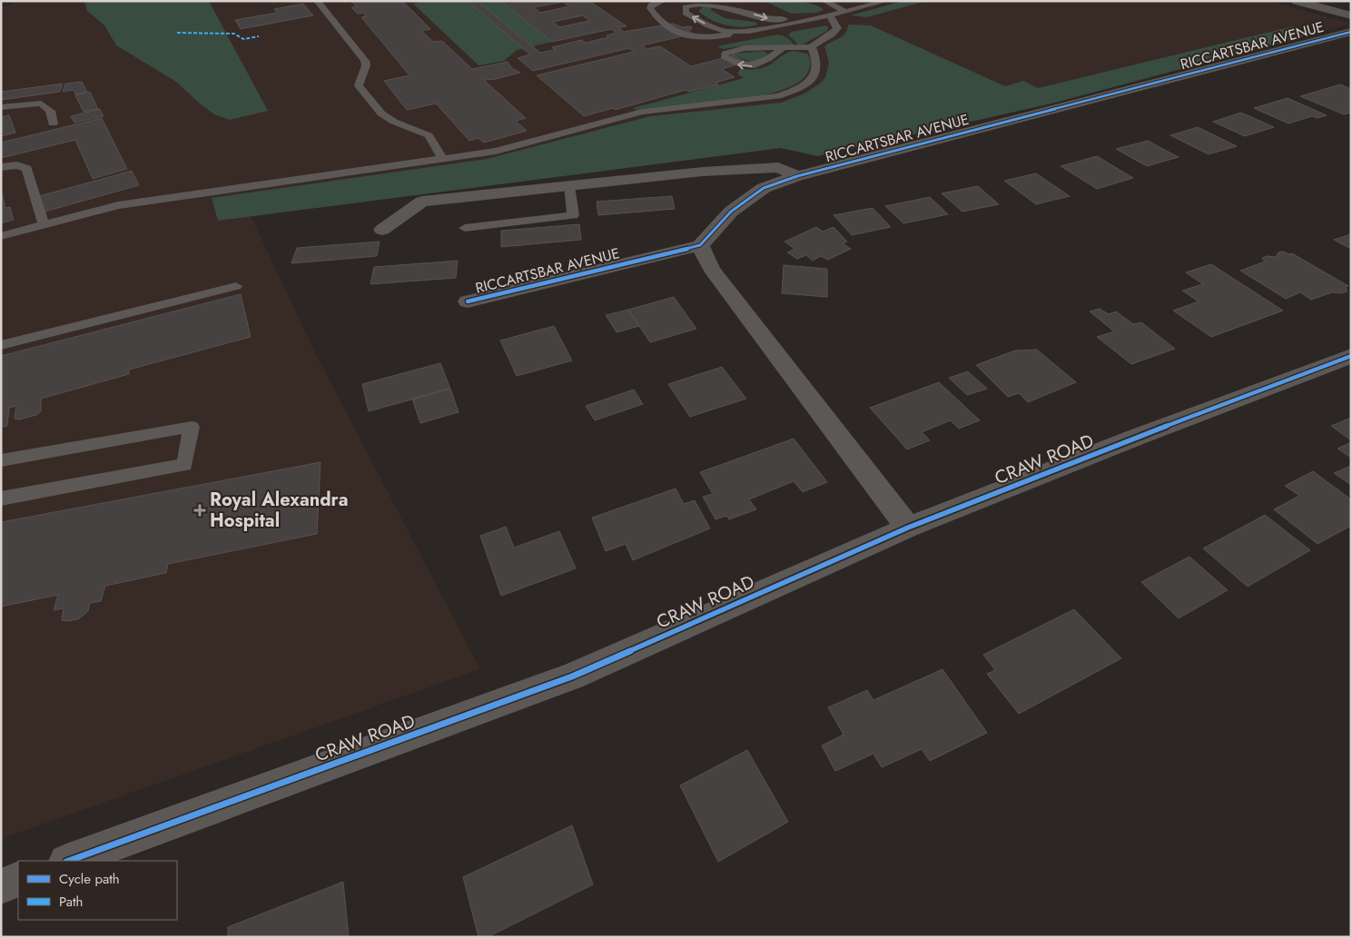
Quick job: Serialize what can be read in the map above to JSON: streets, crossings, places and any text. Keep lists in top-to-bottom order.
{
  "streets": {
    "street": ["RICCARTSBAR AVENUE", "CRAW ROAD"]
  },
  "places": {
    "health": ["Royal Alexandra Hospital"]
  },
  "legend": ["Cycle path", "Path"]
}
